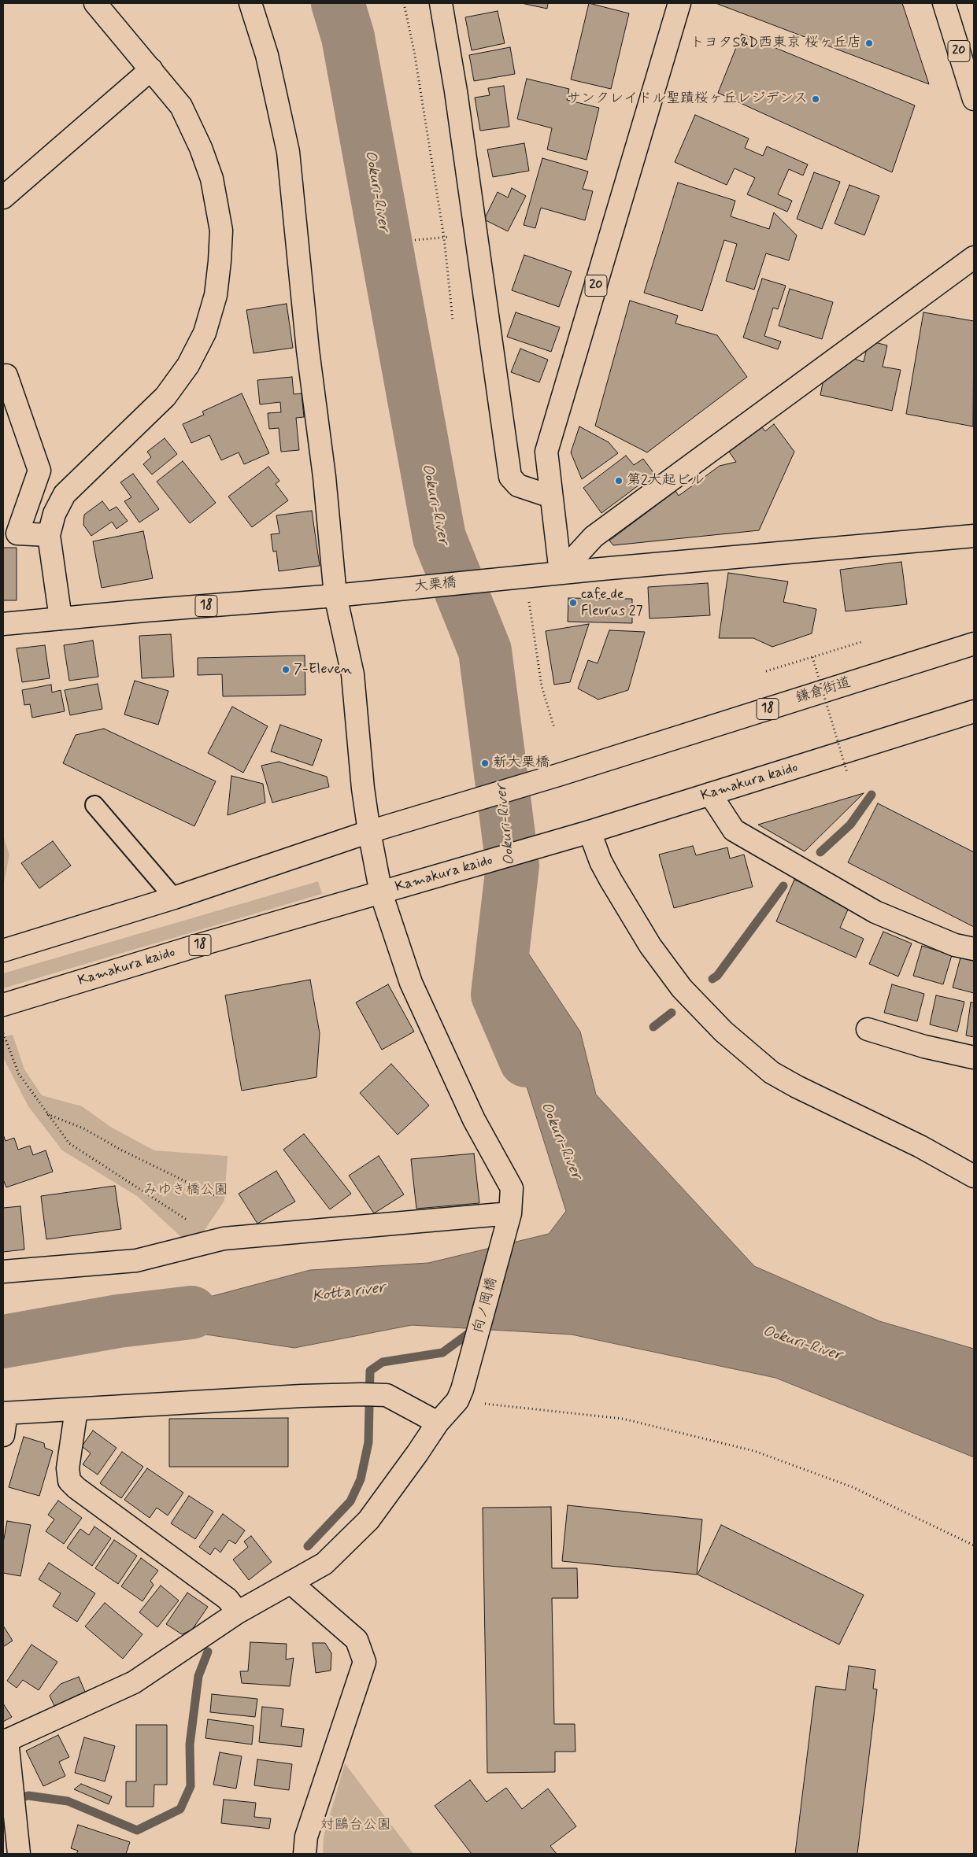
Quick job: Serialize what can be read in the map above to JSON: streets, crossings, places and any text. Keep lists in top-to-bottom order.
{
  "streets": {
    "street": [
      "20",
      "大栗橋",
      "18",
      "鎌倉街道",
      "Kamakura kaido",
      "向ノ岡橋"
    ]
  },
  "crossings": [
    ["20", "大栗橋"],
    ["20", "18"],
    ["大栗橋", "18"],
    ["大栗橋", "向ノ岡橋"],
    ["18", "鎌倉街道"],
    ["18", "向ノ岡橋"],
    ["鎌倉街道", "向ノ岡橋"],
    ["Kamakura kaido", "向ノ岡橋"]
  ],
  "water": ["Ookuri-River", "Kotta river"],
  "parks": ["みゆき橋公園", "対鷗台公園"],
  "places": [
    "トヨタS&D西東京 桜ヶ丘店",
    "サンクレイドル聖蹟桜ヶ丘レジデンス",
    "第2大起ビル",
    "cafe de Fleurus 27",
    "7-Eleven",
    "新大栗橋"
  ]
}
